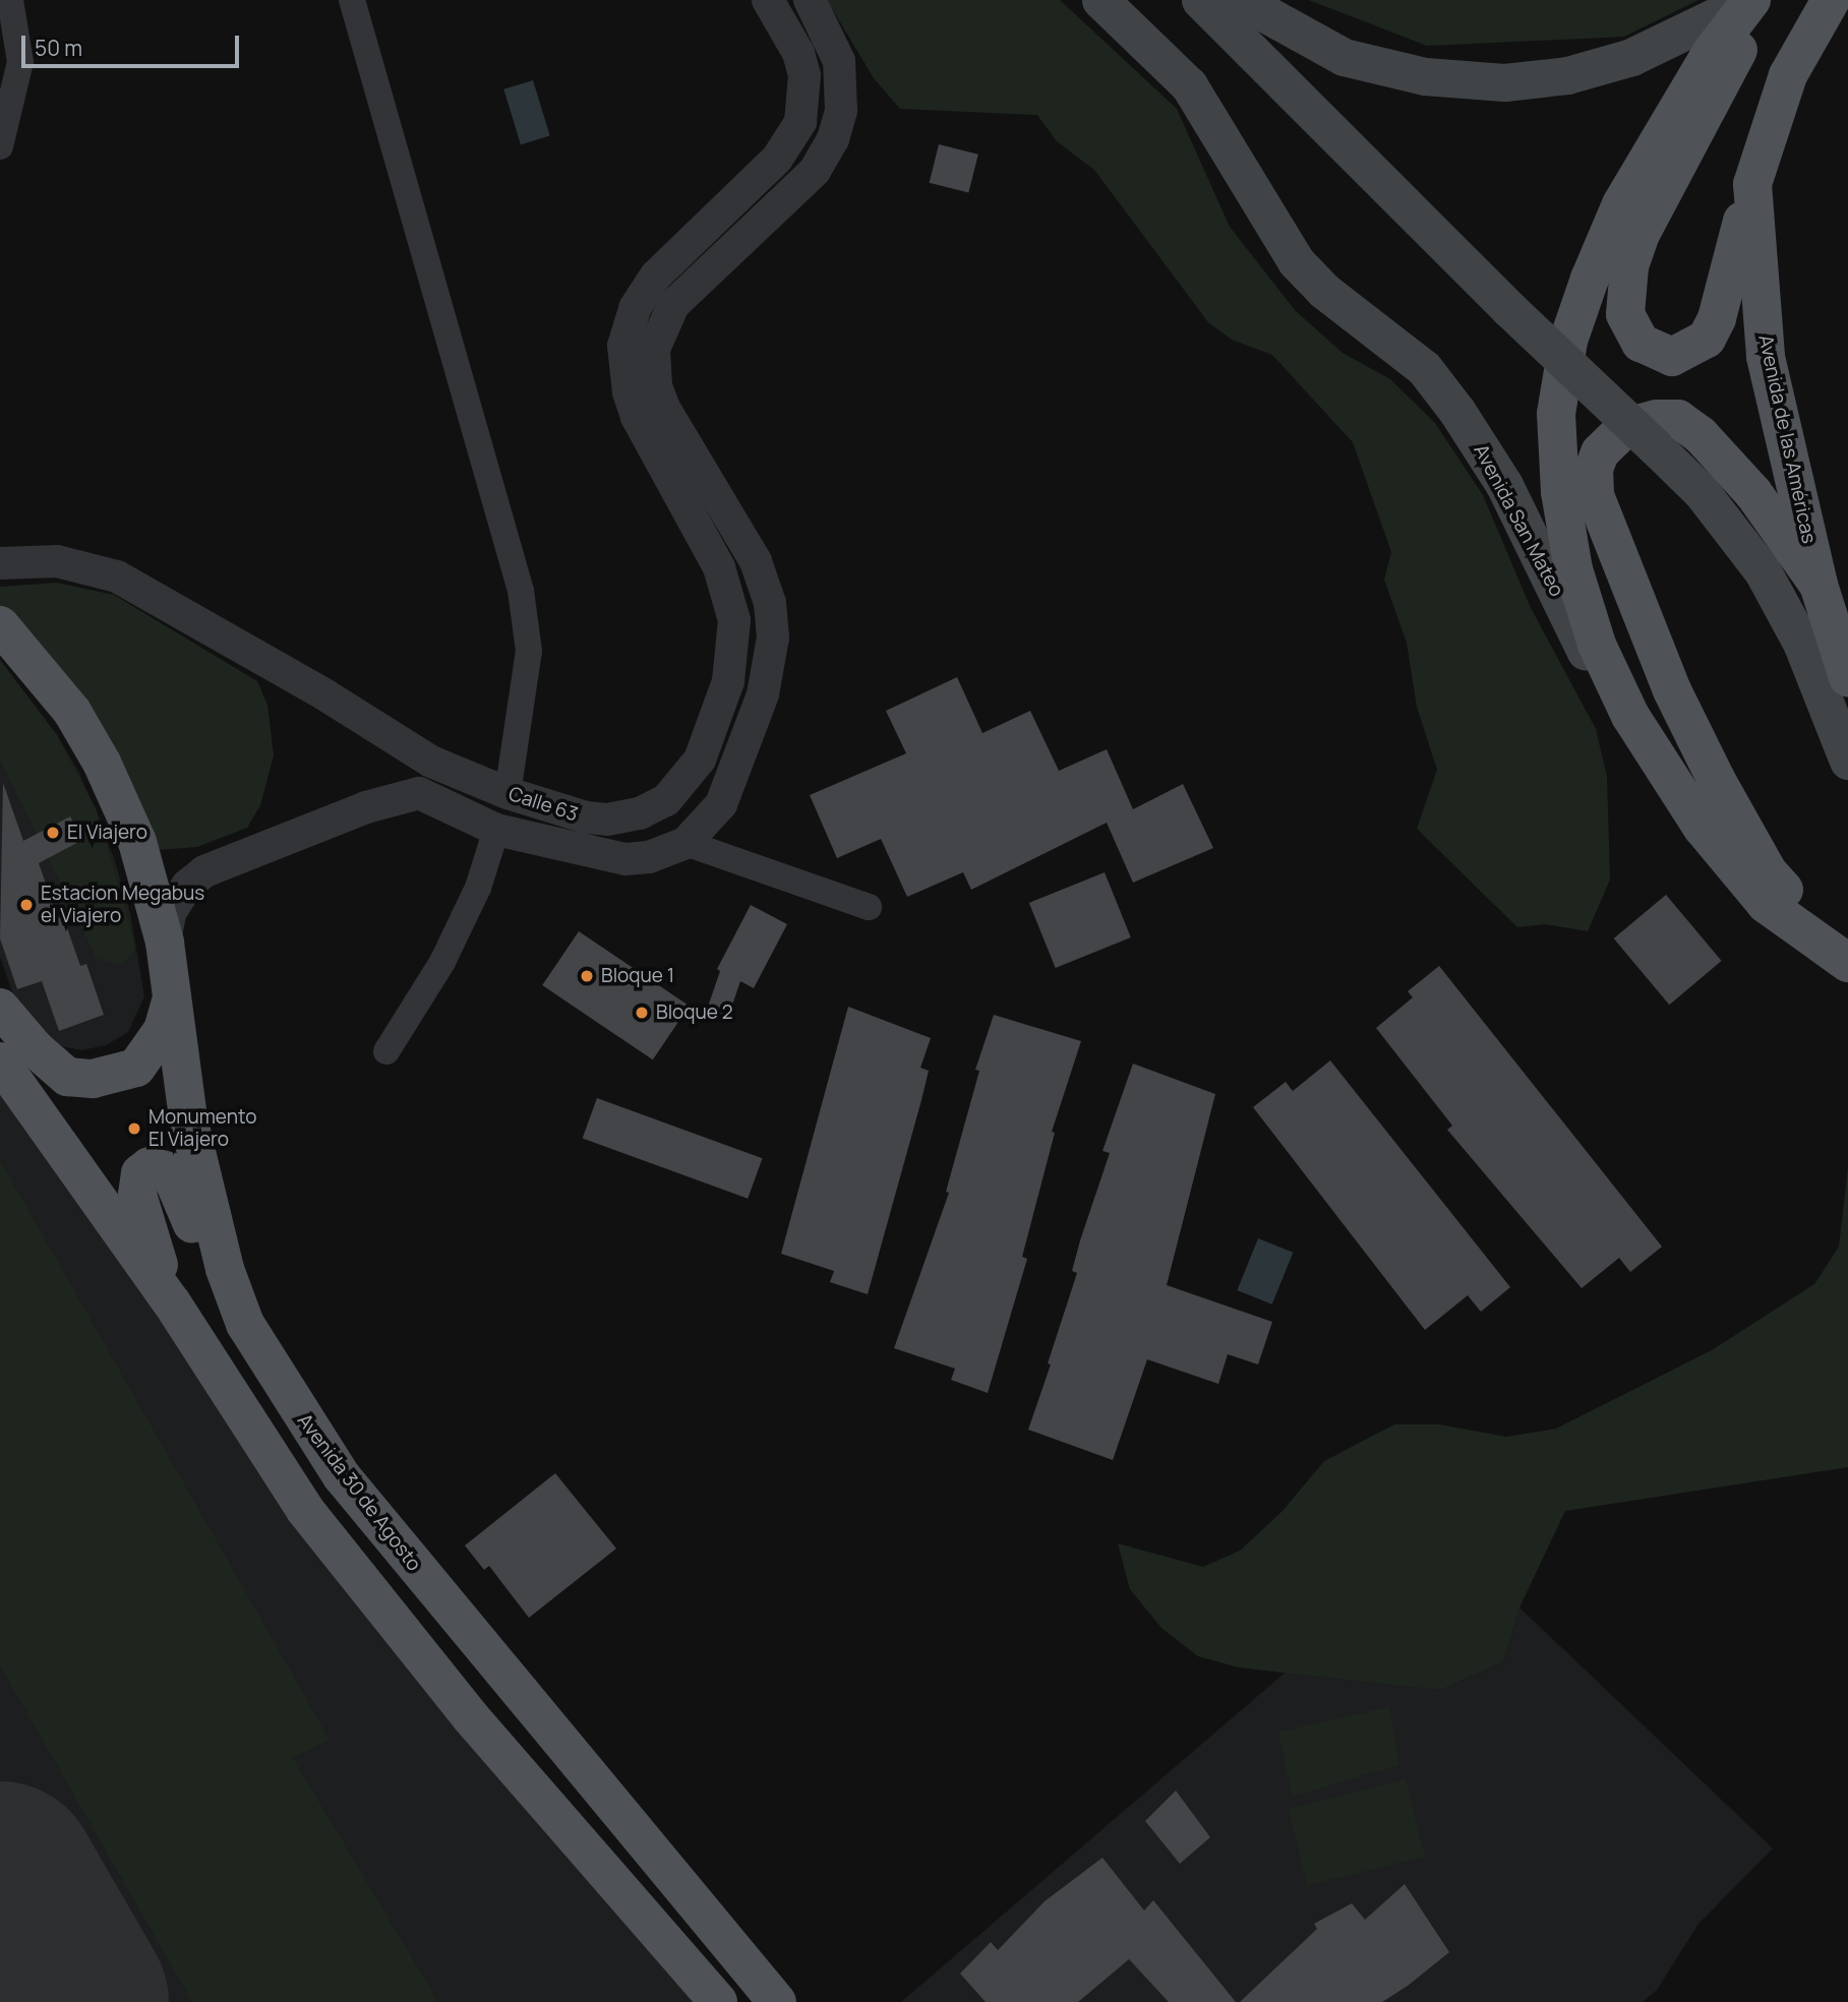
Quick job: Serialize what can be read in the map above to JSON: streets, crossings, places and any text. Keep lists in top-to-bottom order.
{
  "streets": {
    "main road": ["Avenida de las Américas", "Avenida San Mateo", "Avenida 30 de Agosto"],
    "street": ["Calle 63"]
  },
  "crossings": [
    ["Calle 63", "Avenida 30 de Agosto"]
  ],
  "places": [
    "El Viajero",
    "Estacion Megabus el Viajero",
    "Bloque 1",
    "Bloque 2",
    "Monumento El Viajero"
  ],
  "scale_bar": "50 m"
}
